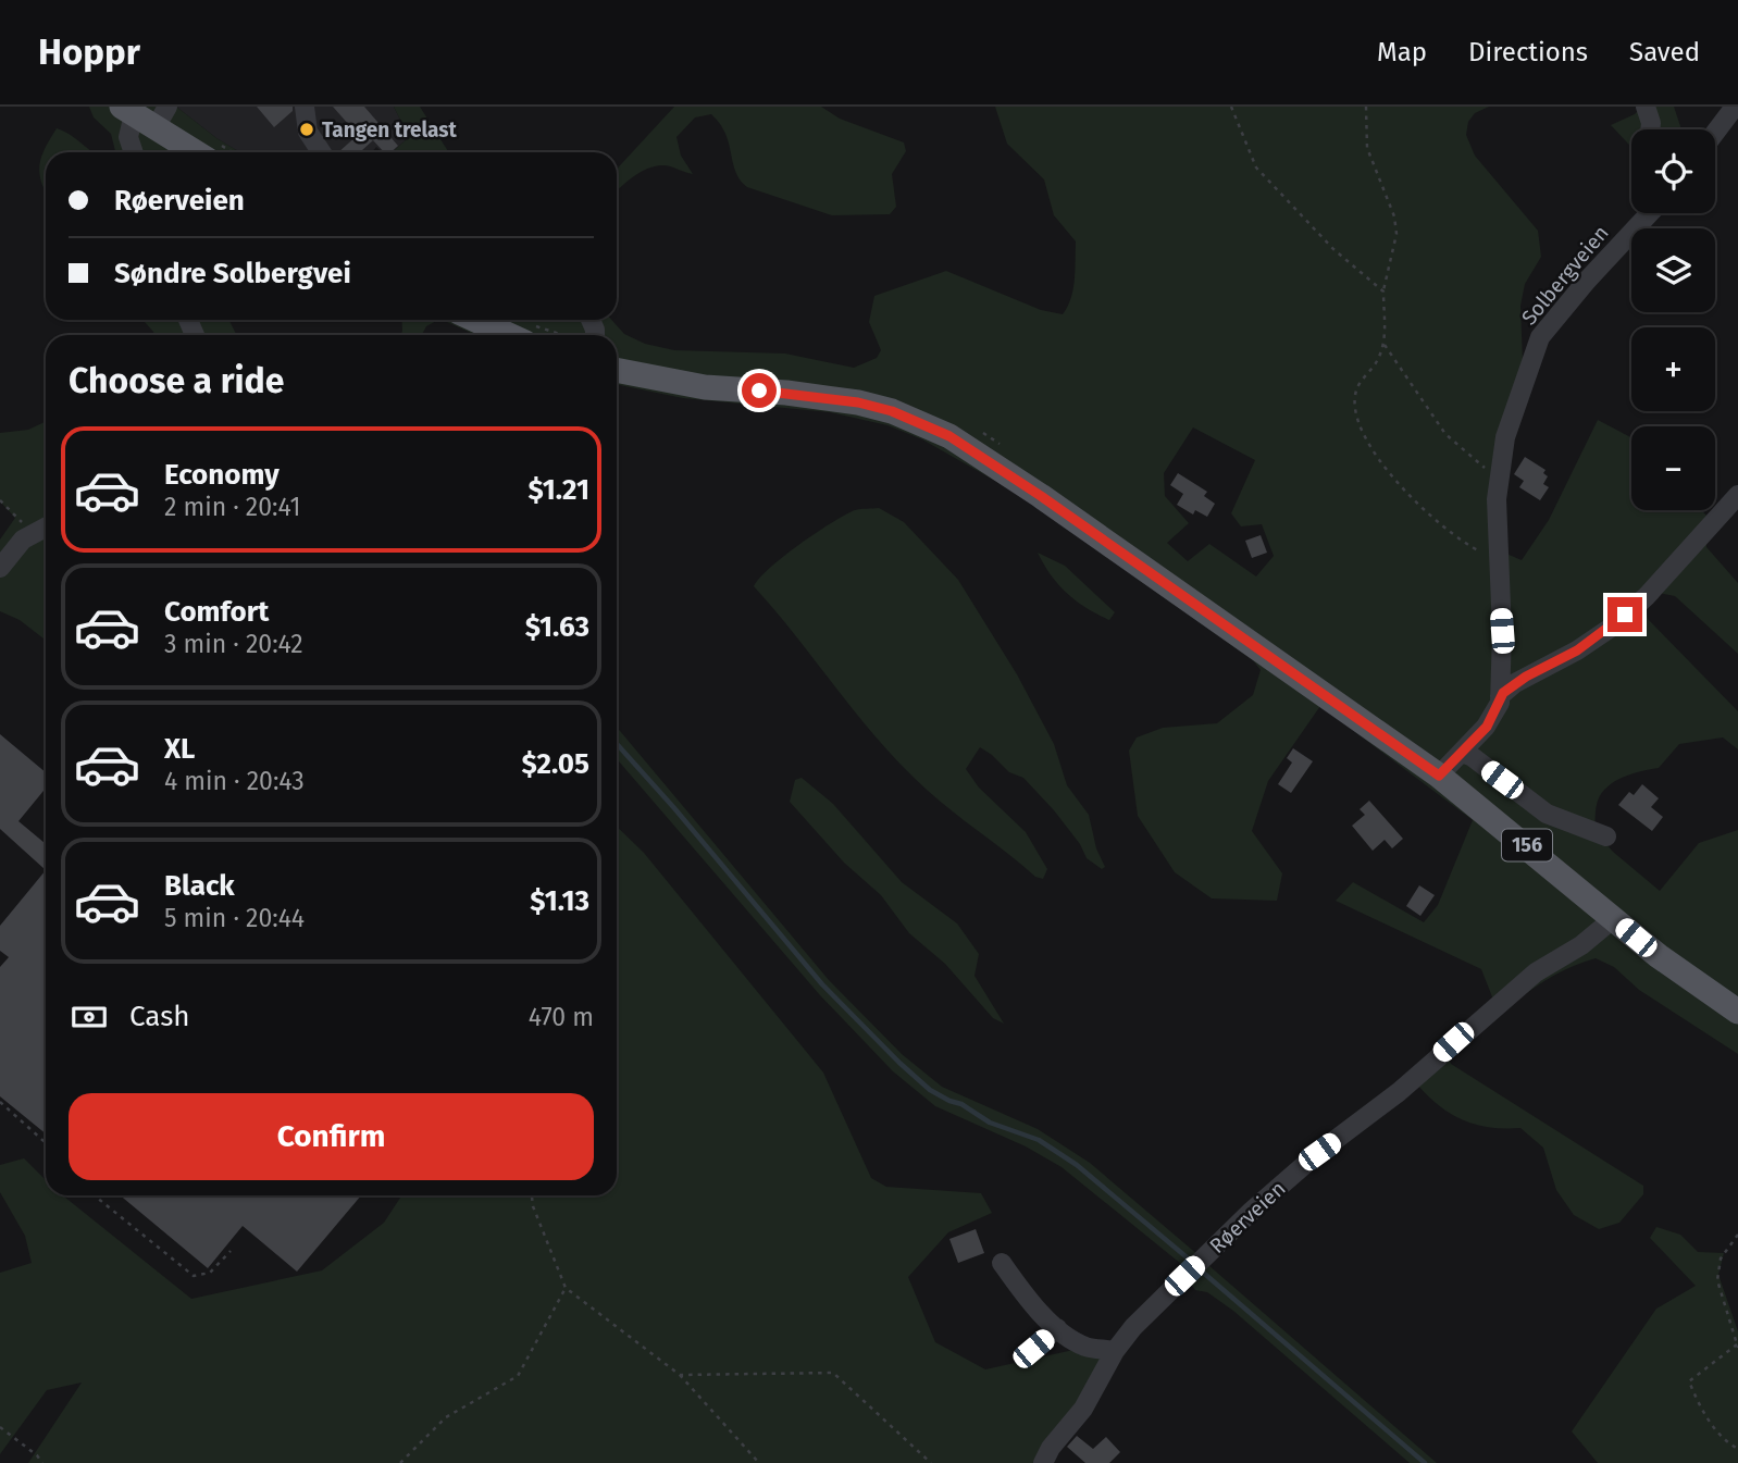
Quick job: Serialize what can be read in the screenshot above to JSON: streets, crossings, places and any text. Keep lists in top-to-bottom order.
{
  "streets": {
    "main road": ["156"],
    "street": ["Solbergveien", "Røerveien"]
  },
  "crossings": [
    ["Solbergveien", "156"],
    ["156", "Røerveien"]
  ],
  "places": ["Tangen trelast"],
  "page": {
    "header": "Hoppr",
    "nav": ["Map", "Directions", "Saved"],
    "map_buttons": ["+", "−"],
    "banner": ["Røerveien", "Søndre Solbergvei"],
    "heading": "Choose a ride",
    "list": [
      {
        "name": "Economy",
        "note": "2 min · 20:41",
        "value": "$1.21"
      },
      {
        "name": "Comfort",
        "note": "3 min · 20:42",
        "value": "$1.63"
      },
      {
        "name": "XL",
        "note": "4 min · 20:43",
        "value": "$2.05"
      },
      {
        "name": "Black",
        "note": "5 min · 20:44",
        "value": "$1.13"
      }
    ],
    "pay": ["Cash", "470 m"],
    "buttons": "Confirm"
  }
}
